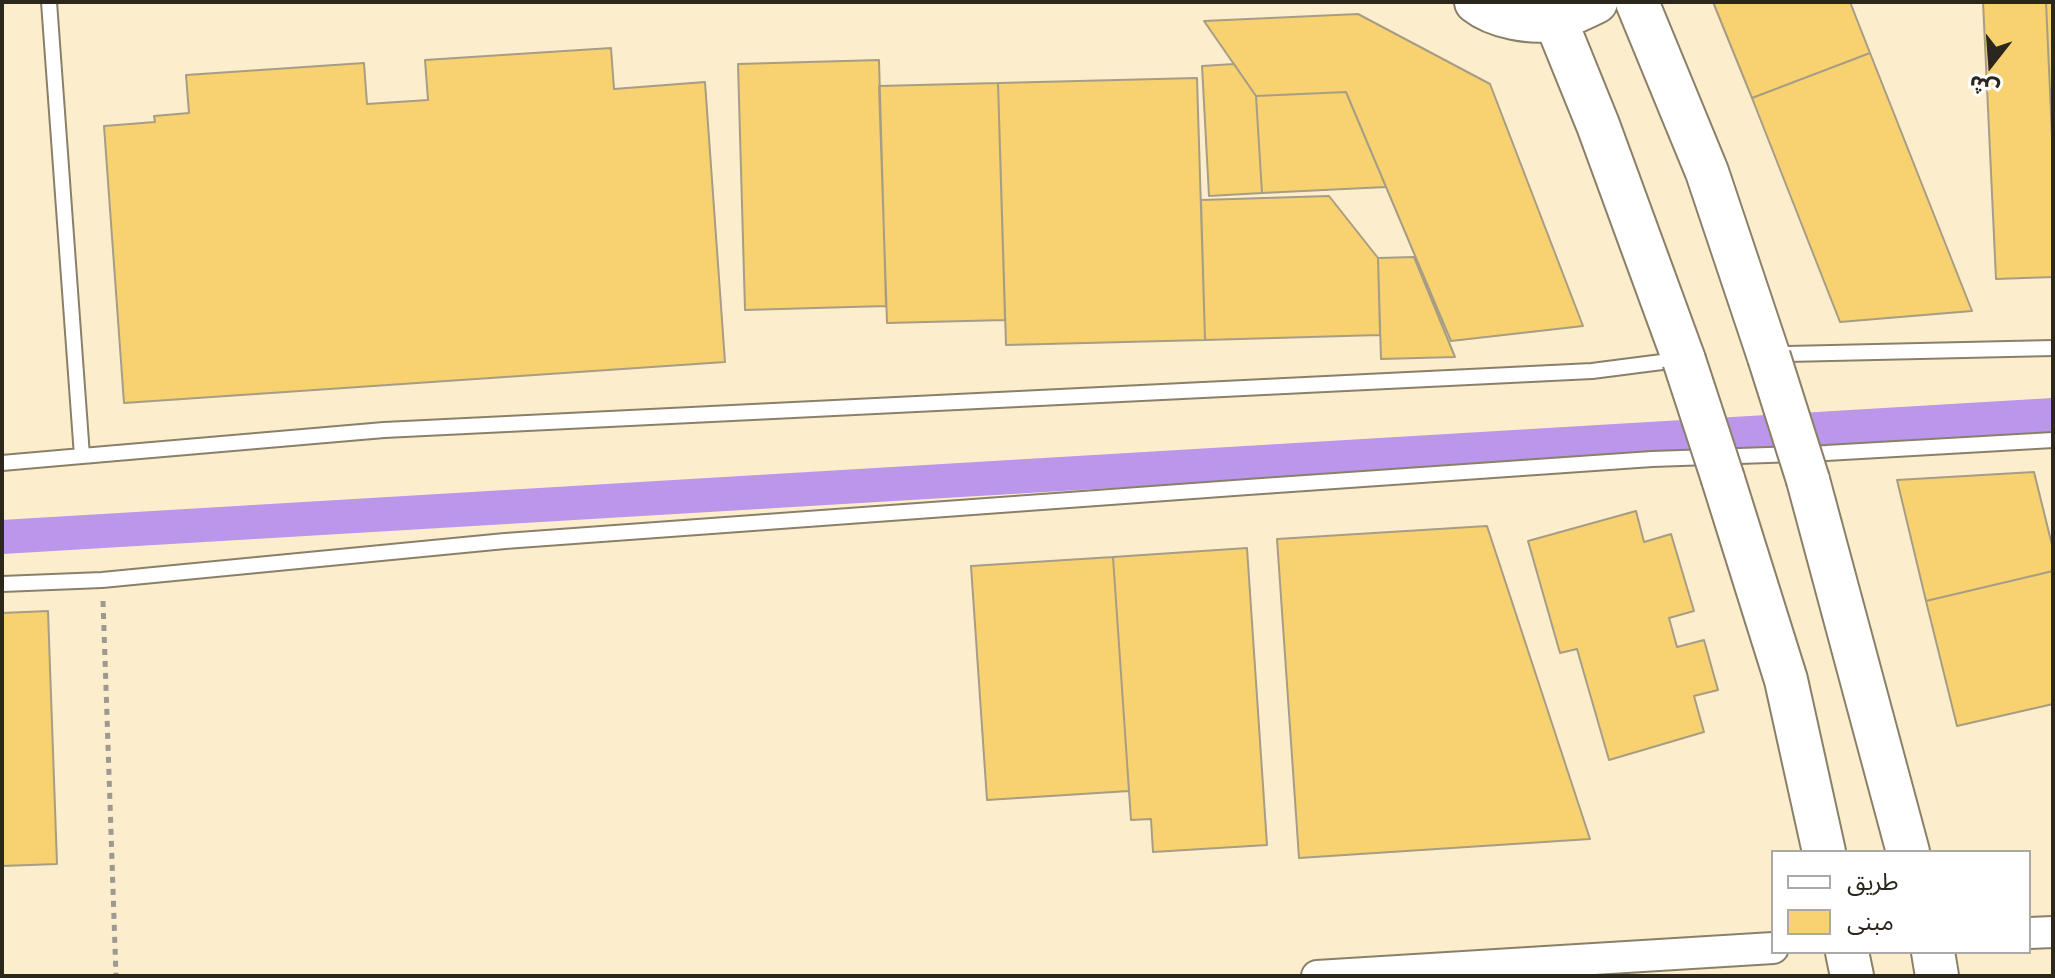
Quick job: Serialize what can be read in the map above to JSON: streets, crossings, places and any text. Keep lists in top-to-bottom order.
{
  "legend": ["طريق", "مبنى"],
  "north": "bottom"
}
